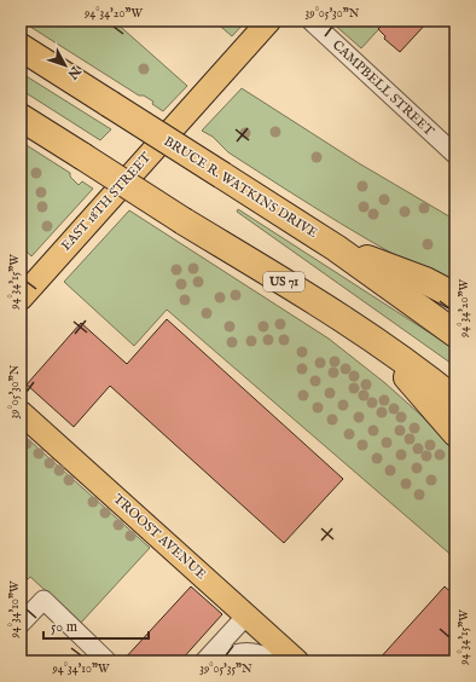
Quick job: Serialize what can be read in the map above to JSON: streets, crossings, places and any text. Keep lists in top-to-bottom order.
{
  "streets": {
    "highway": ["BRUCE R. WATKINS DRIVE", "US 71"],
    "main road": ["EAST 18TH STREET", "TROOST AVENUE"],
    "street": ["CAMPBELL STREET"]
  },
  "scale_bar": "50 m",
  "north": "bottom right",
  "coordinates": [
    "94°34'20\"W",
    "39°05'30\"N",
    "94°34'15\"W",
    "94°34'10\"W",
    "39°05'35\"N"
  ]
}
